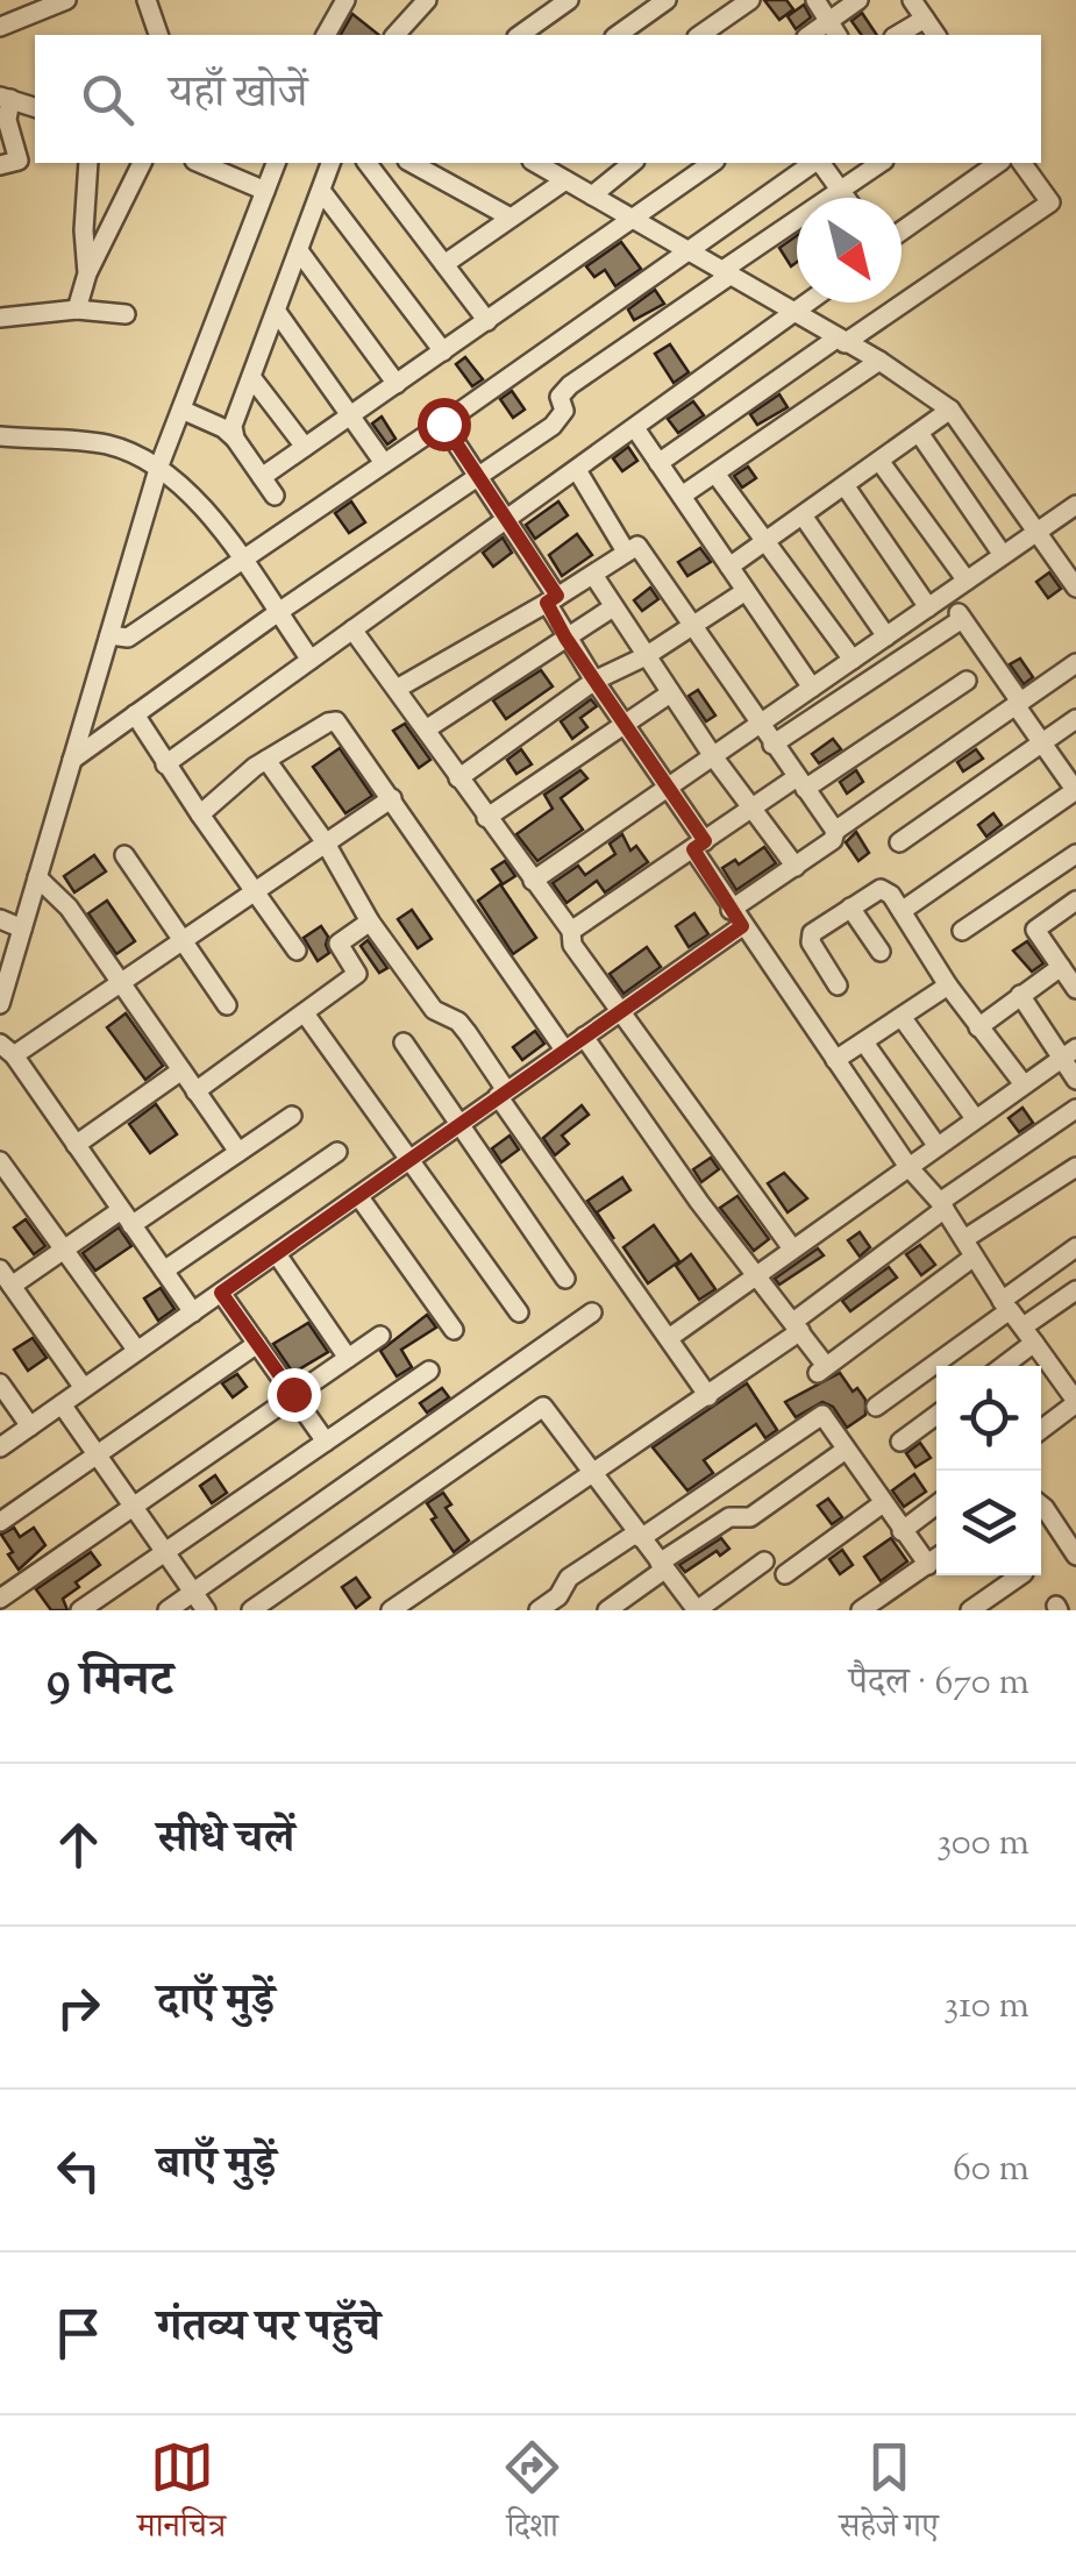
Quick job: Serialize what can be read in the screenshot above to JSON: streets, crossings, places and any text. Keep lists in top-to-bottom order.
{
  "north": "bottom right",
  "page": {
    "search": "यहाँ खोजें",
    "heading": ["9 मिनट", "पैदल · 670 m"],
    "list": [
      ["सीधे चलें", "300 m"],
      ["दाएँ मुड़ें", "310 m"],
      ["बाएँ मुड़ें", "60 m"],
      "गंतव्य पर पहुँचे"
    ],
    "nav": ["मानचित्र", "दिशा", "सहेजे गए"]
  }
}
